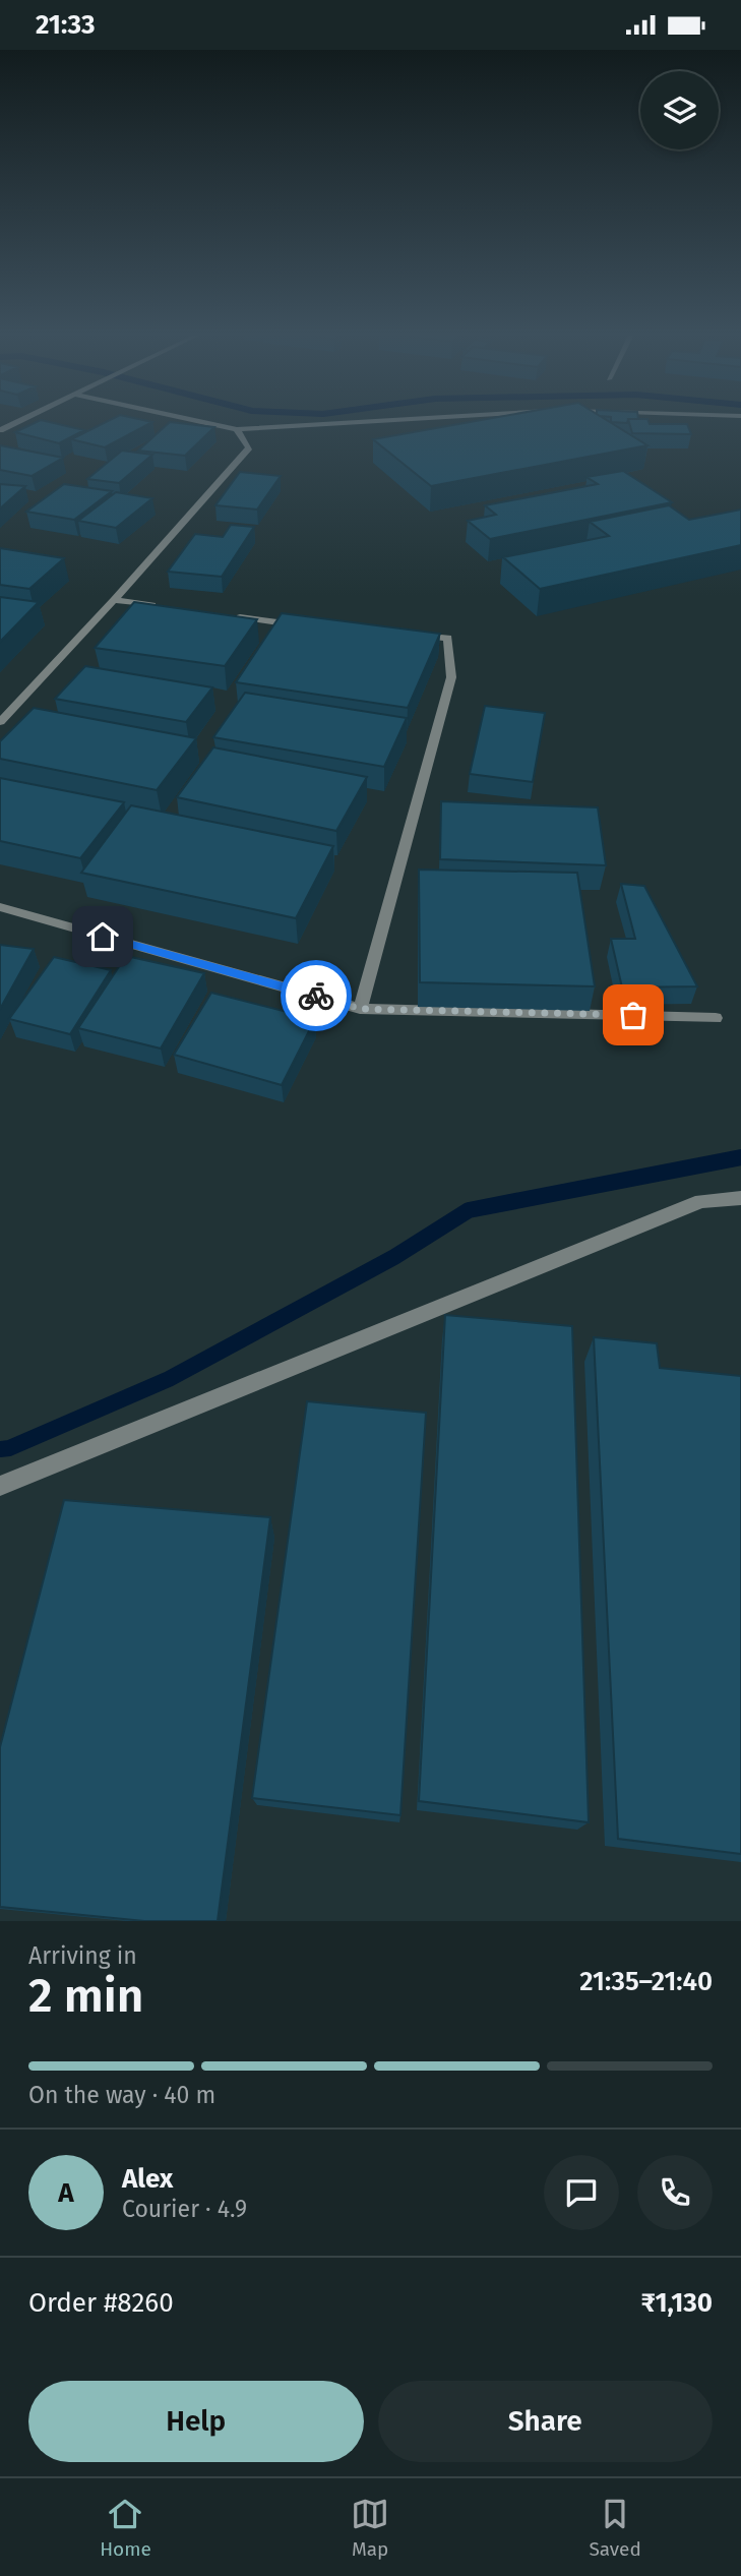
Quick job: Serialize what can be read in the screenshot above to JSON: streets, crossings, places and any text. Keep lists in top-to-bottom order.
{
  "page": {
    "status": "21:33",
    "heading": ["2 min", "Arriving in", "21:35–21:40"],
    "panel": [
      "Alex",
      "Courier · 4.9",
      "Order #8260",
      "₹1,130"
    ],
    "bar": "On the way · 40 m",
    "round": "A",
    "buttons": ["Help", "Share"],
    "tabs": ["Home", "Map", "Saved"]
  }
}
